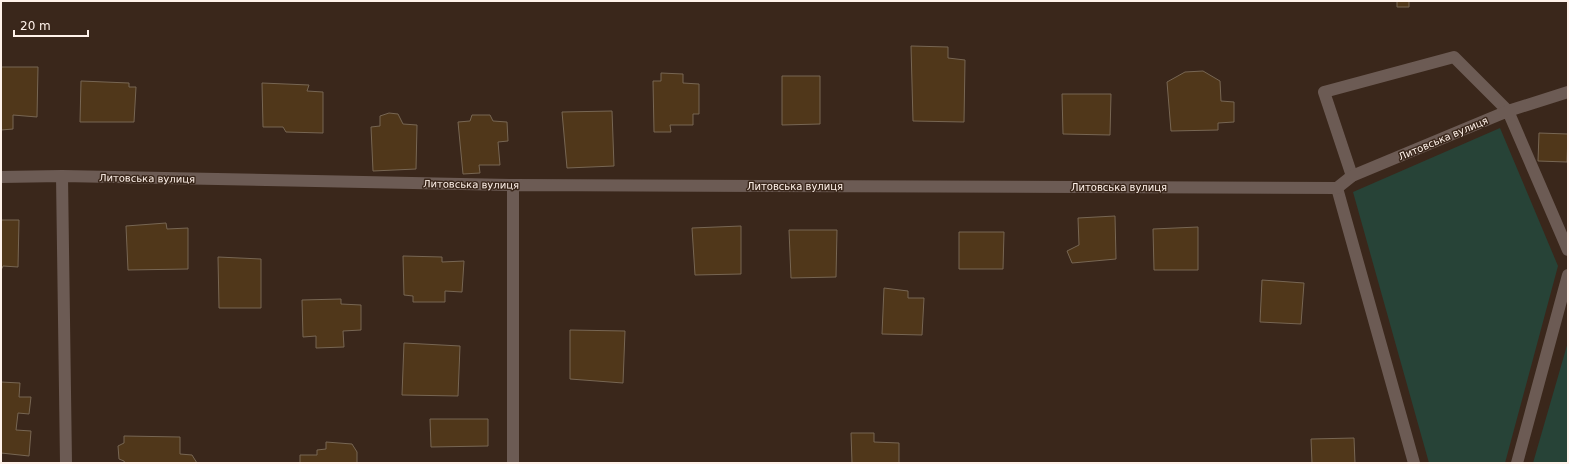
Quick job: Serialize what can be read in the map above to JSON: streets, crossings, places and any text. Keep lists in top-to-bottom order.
{
  "streets": {
    "street": ["Литовська вулиця"]
  },
  "scale_bar": "20 m"
}
